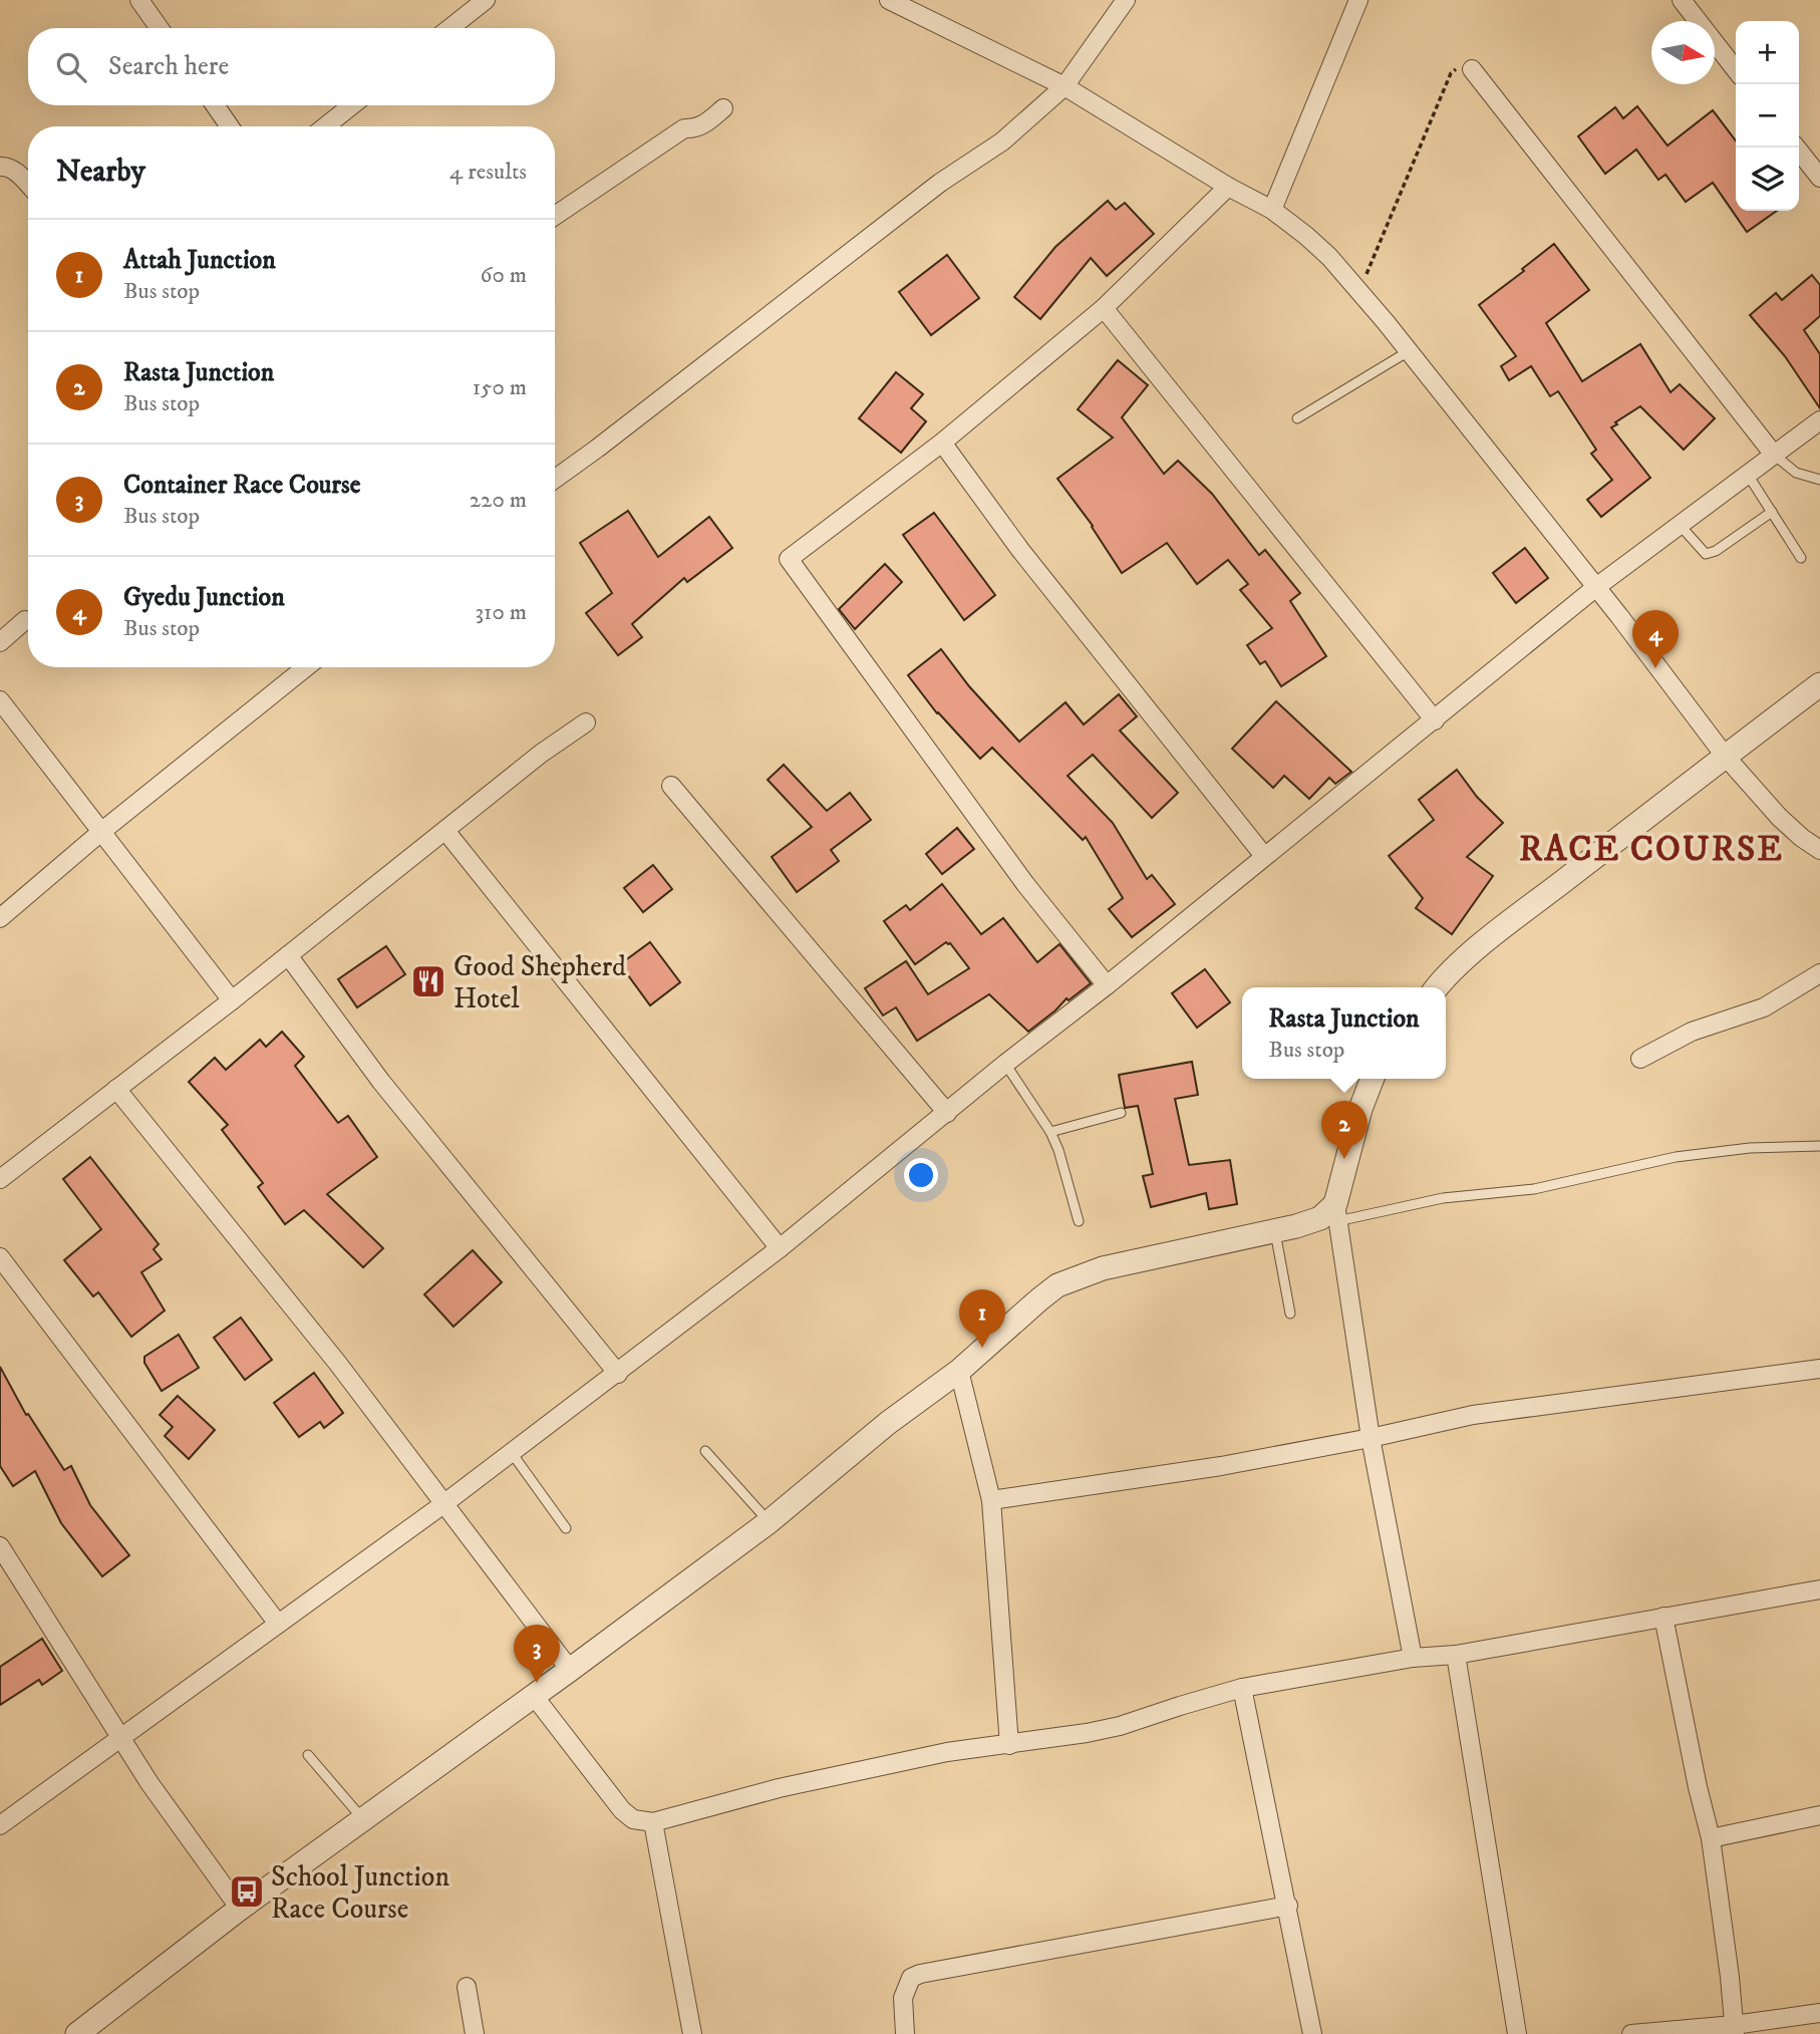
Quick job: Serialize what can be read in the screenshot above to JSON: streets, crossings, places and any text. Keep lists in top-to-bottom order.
{
  "districts": ["RACE COURSE"],
  "places": {
    "restaurant": ["Good Shepherd Hotel"],
    "bus stop": ["School Junction Race Course"]
  },
  "north": "right",
  "page": {
    "map_buttons": ["+", "−"],
    "search": "Search here",
    "heading": ["Nearby", "4 results"],
    "list": [
      {
        "mark": "1",
        "name": "Attah Junction",
        "note": "Bus stop",
        "value": "60 m"
      },
      {
        "mark": "2",
        "name": "Rasta Junction",
        "note": "Bus stop",
        "value": "150 m"
      },
      {
        "mark": "3",
        "name": "Container Race Course",
        "note": "Bus stop",
        "value": "220 m"
      },
      {
        "mark": "4",
        "name": "Gyedu Junction",
        "note": "Bus stop",
        "value": "310 m"
      }
    ],
    "pins": [
      "4",
      "2",
      "1",
      "3"
    ],
    "popup": ["Rasta Junction", "Bus stop"]
  }
}
